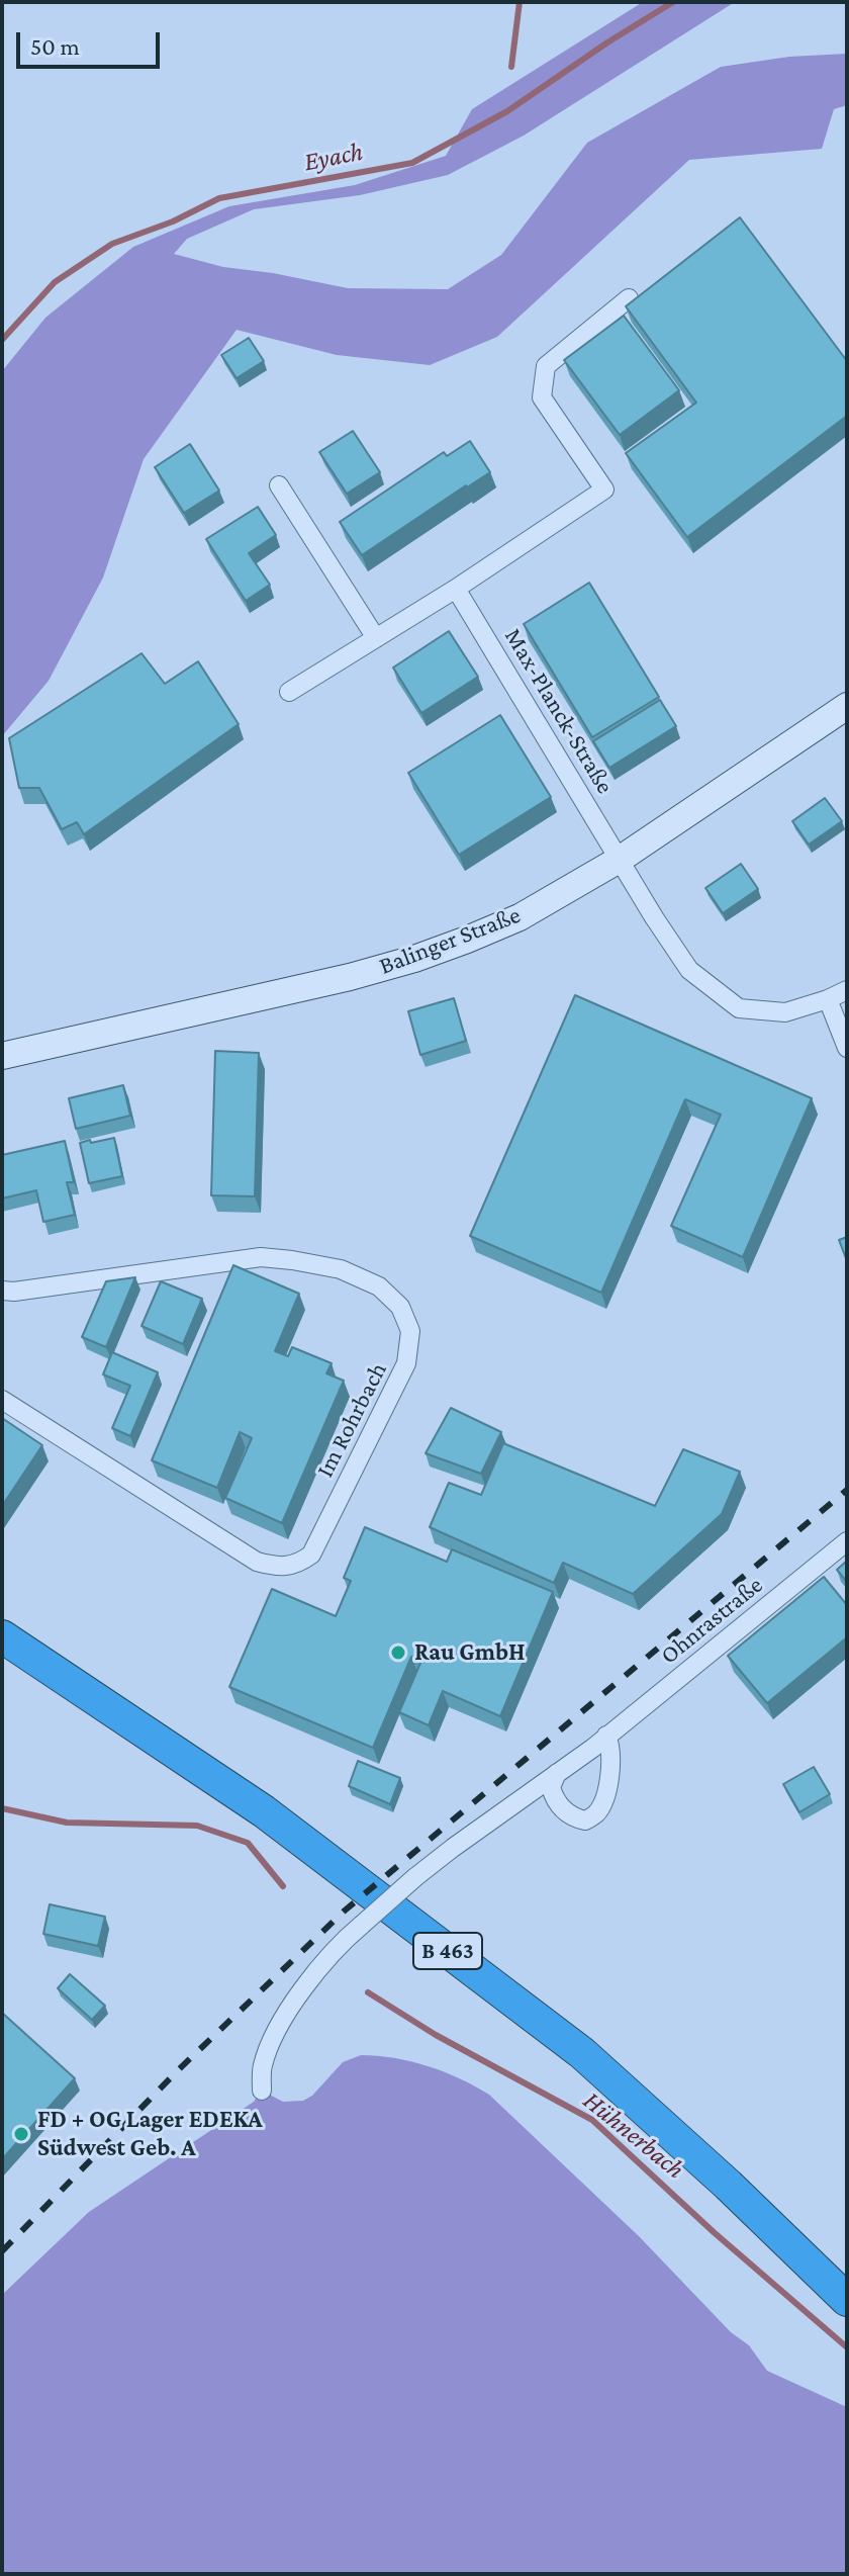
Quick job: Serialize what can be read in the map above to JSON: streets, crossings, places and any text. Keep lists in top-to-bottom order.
{
  "streets": {
    "highway": ["B 463"],
    "main road": ["Balinger Straße"],
    "street": ["Max-Planck-Straße", "Im Rohrbach", "Ohnrastraße"]
  },
  "crossings": [
    ["Max-Planck-Straße", "Balinger Straße"]
  ],
  "water": ["Eyach", "Hühnerbach"],
  "places": ["Rau GmbH", "FD + OG Lager EDEKA Südwest Geb. A"],
  "scale_bar": "50 m"
}
